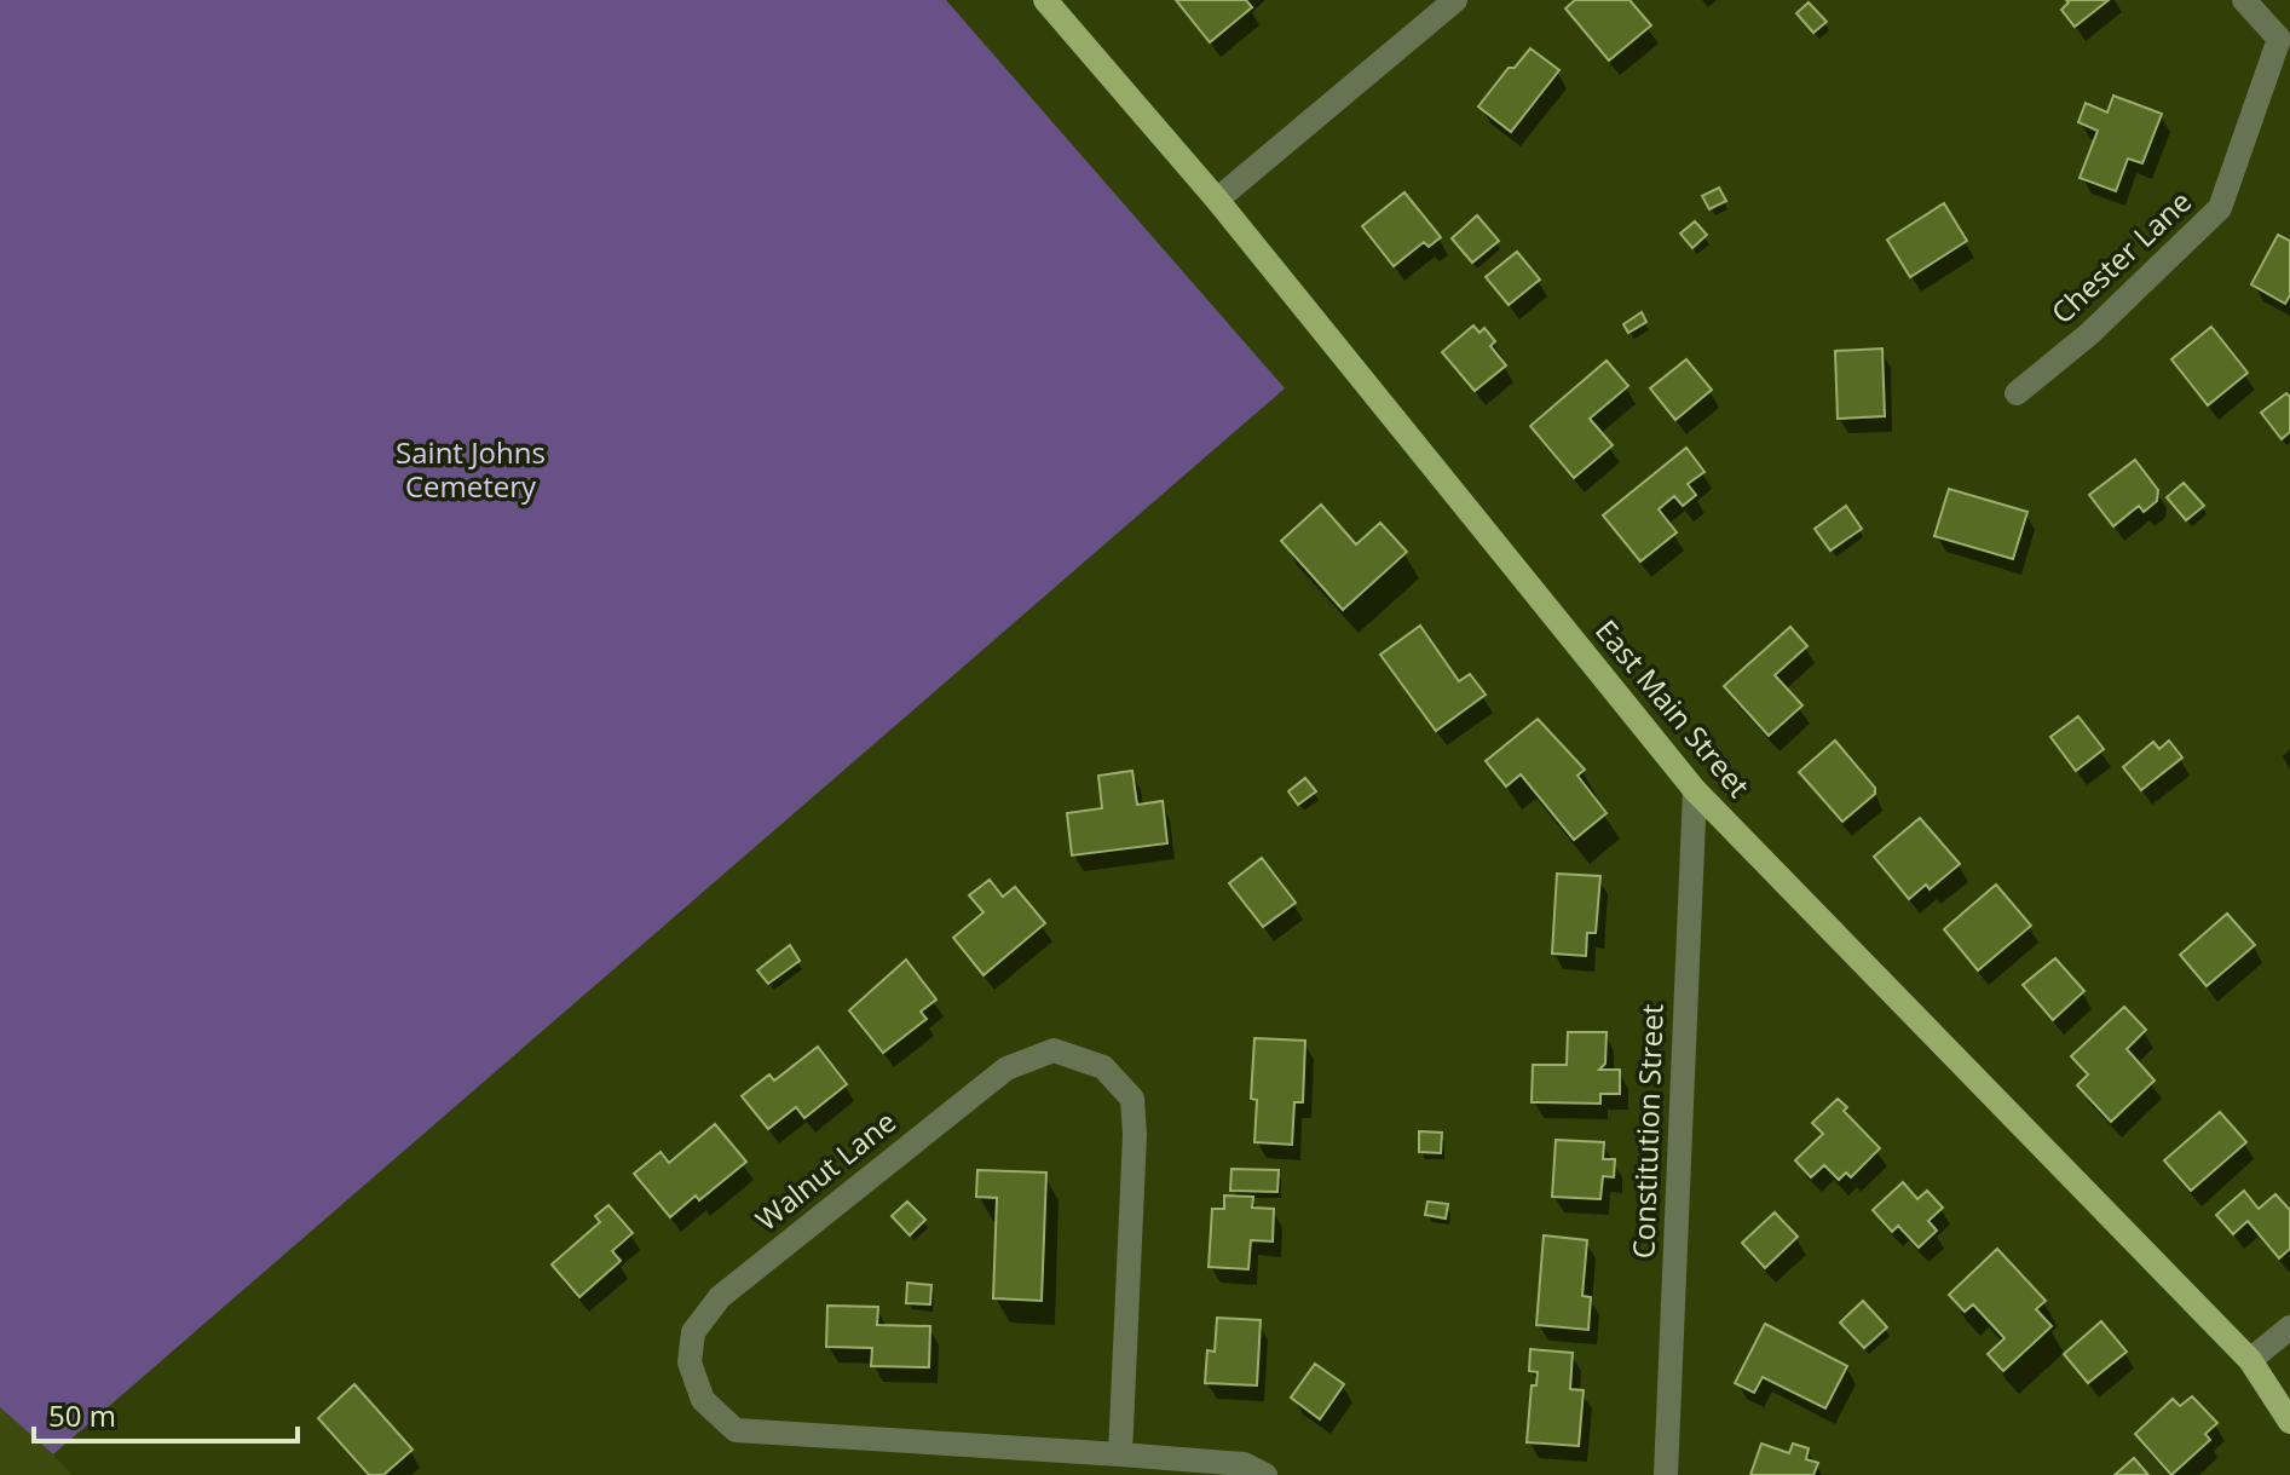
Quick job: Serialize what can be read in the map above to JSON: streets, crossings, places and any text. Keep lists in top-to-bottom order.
{
  "streets": {
    "main road": ["East Main Street"],
    "street": ["Chester Lane", "Constitution Street", "Walnut Lane"]
  },
  "crossings": [
    ["East Main Street", "Constitution Street"]
  ],
  "parks": ["Saint Johns Cemetery"],
  "scale_bar": "50 m"
}
